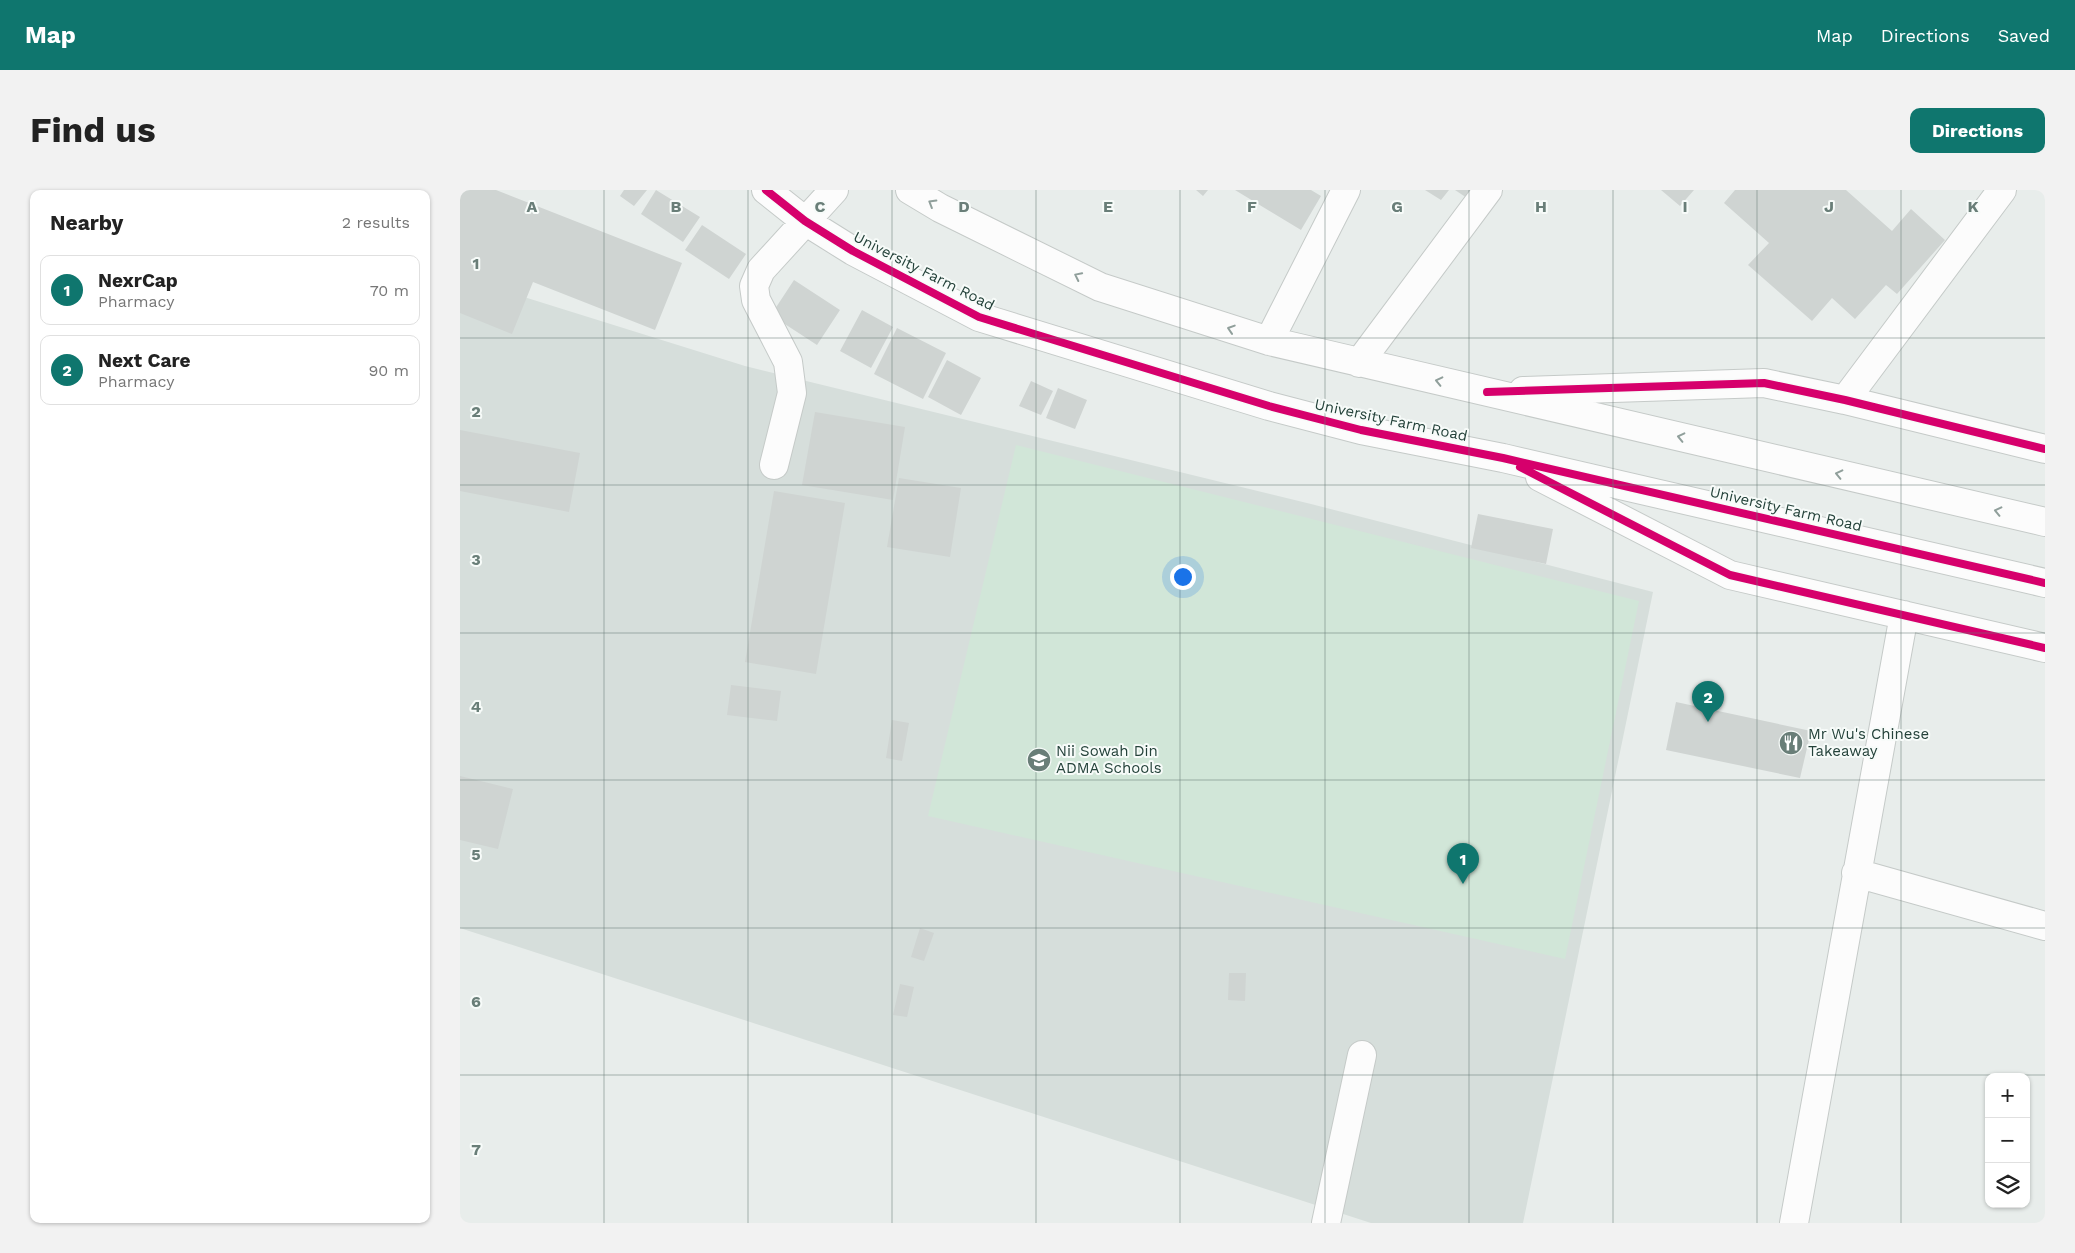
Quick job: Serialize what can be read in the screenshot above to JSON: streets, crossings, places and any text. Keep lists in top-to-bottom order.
{
  "streets": {
    "street": ["University Farm Road"]
  },
  "places": {
    "restaurant": ["Mr Wu's Chinese Takeaway"],
    "school or university": ["Nii Sowah Din ADMA Schools"]
  },
  "page": {
    "header": "Map",
    "nav": ["Map", "Directions", "Saved"],
    "buttons": "Directions",
    "title": "Find us",
    "heading": ["Nearby", "2 results"],
    "list": [
      {
        "mark": "1",
        "name": "NexrCap",
        "note": "Pharmacy",
        "value": "70 m"
      },
      {
        "mark": "2",
        "name": "Next Care",
        "note": "Pharmacy",
        "value": "90 m"
      }
    ],
    "pins": ["2", "1"],
    "map_buttons": ["+", "−"]
  },
  "grid": {
    "columns": [
      "A",
      "B",
      "C",
      "D",
      "E",
      "F",
      "G",
      "H",
      "I",
      "J",
      "K"
    ],
    "rows": [
      "1",
      "2",
      "3",
      "4",
      "5",
      "6",
      "7"
    ]
  }
}
